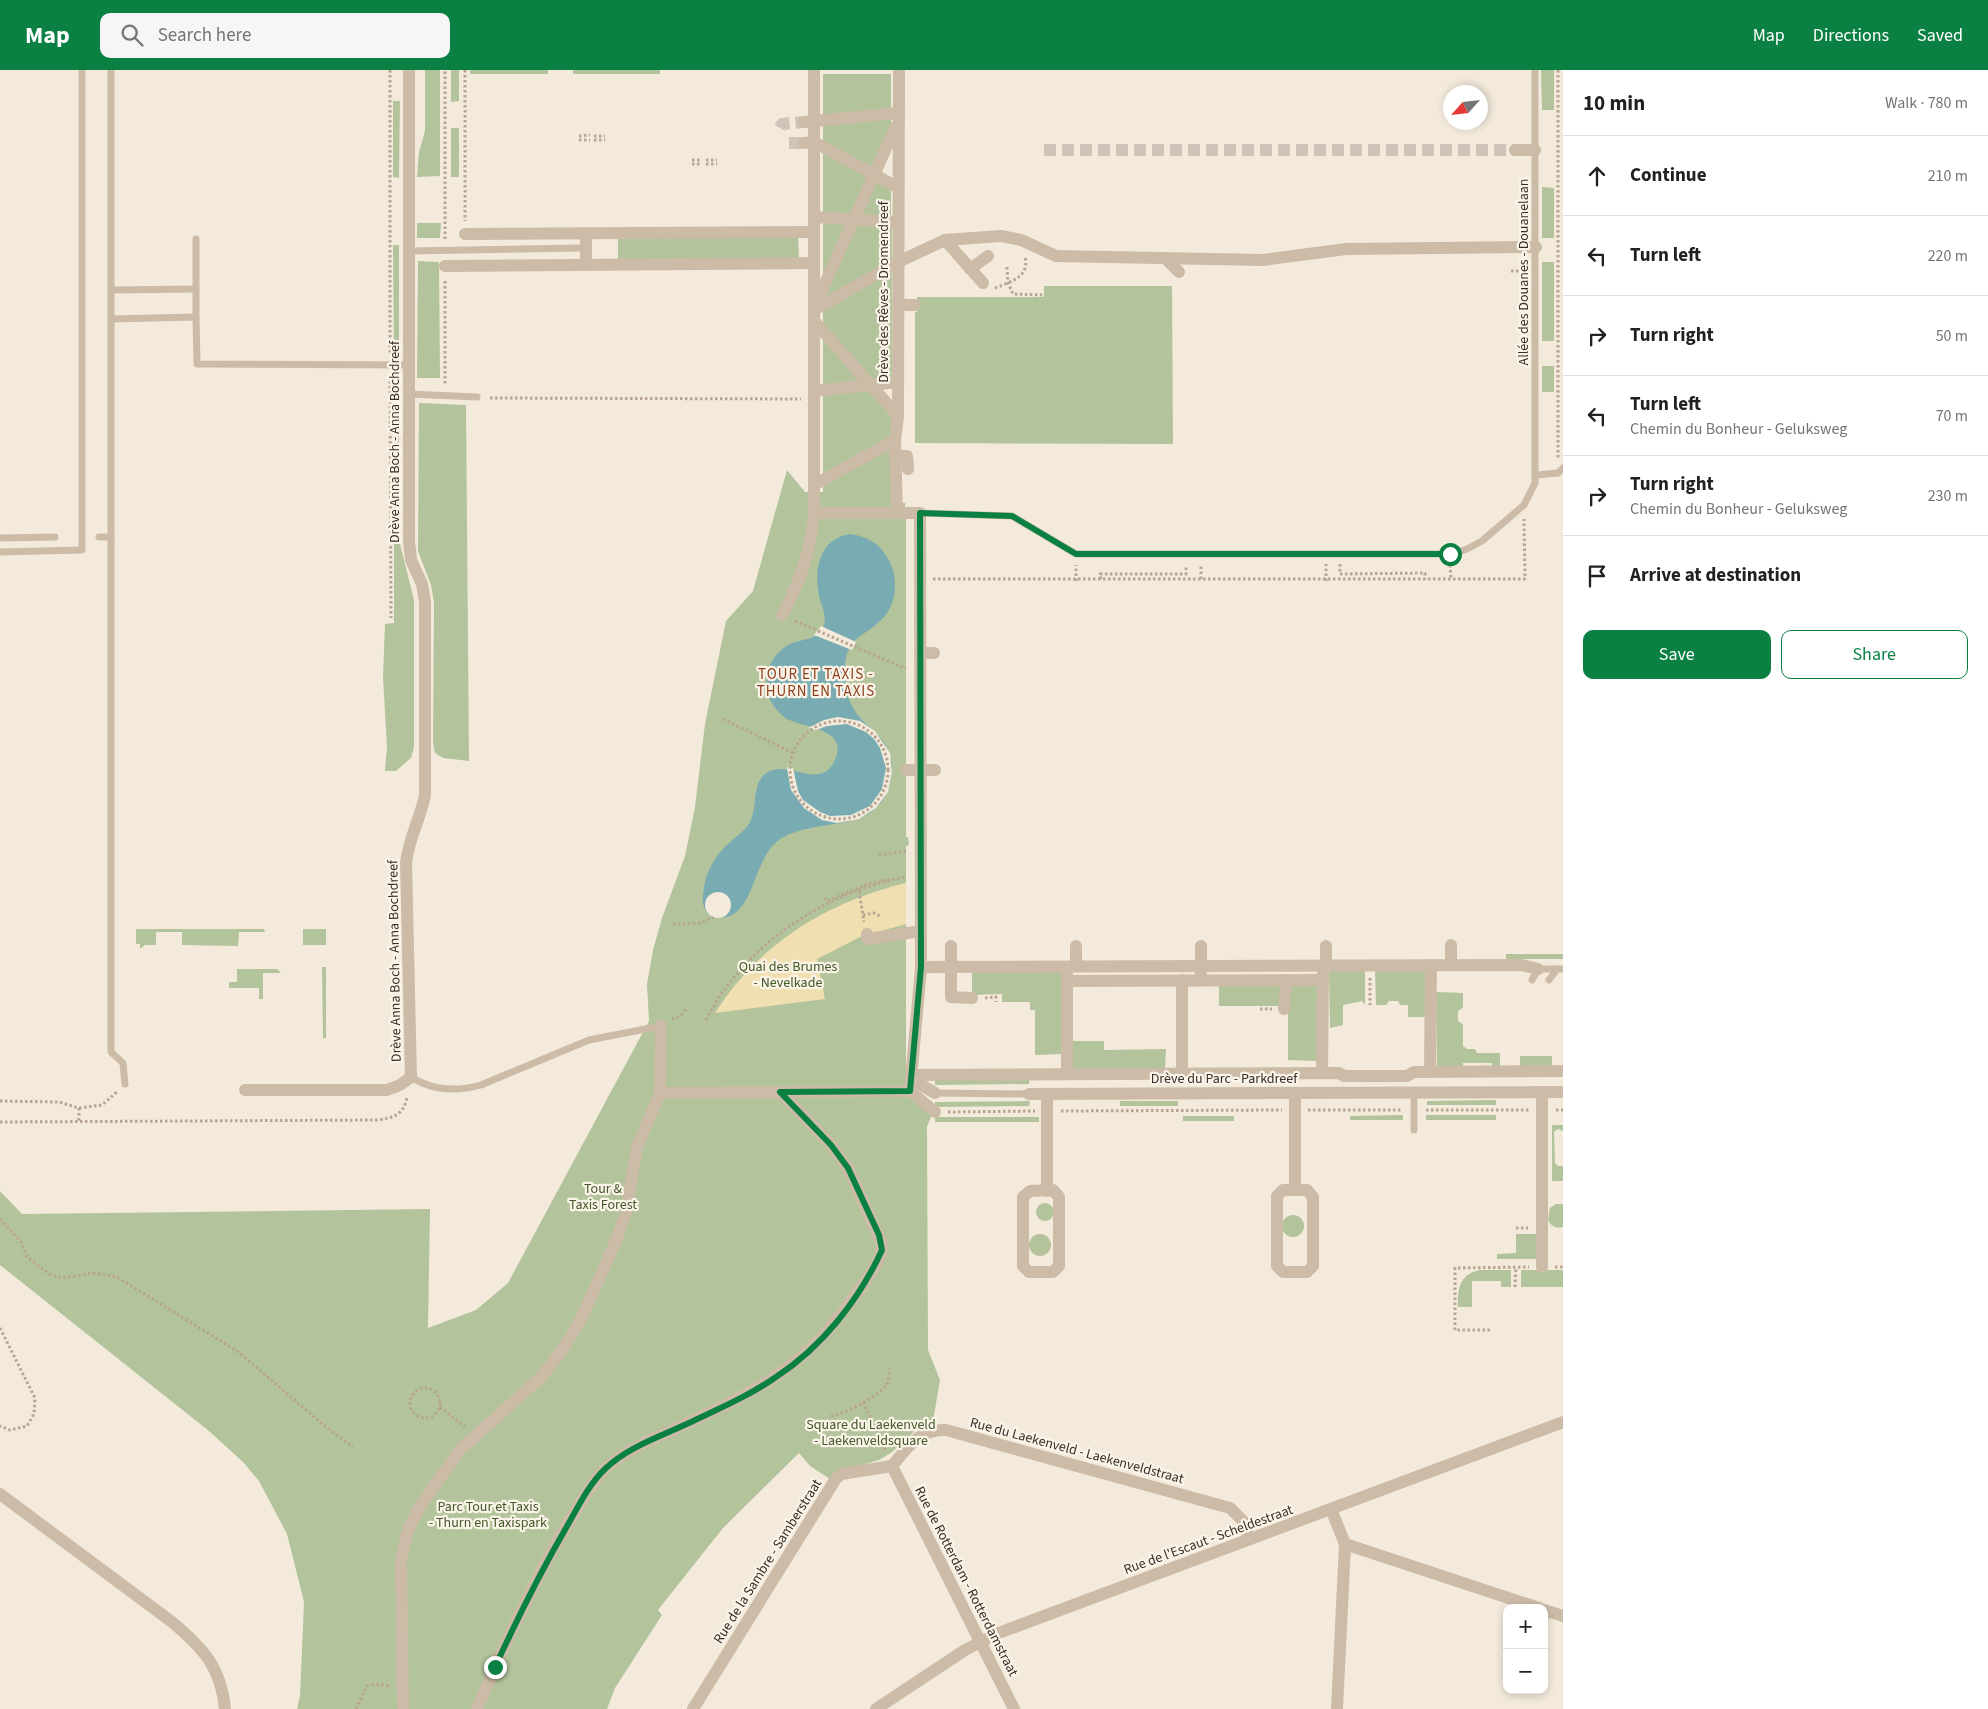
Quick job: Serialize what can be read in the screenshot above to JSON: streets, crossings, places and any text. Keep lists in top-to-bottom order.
{
  "streets": {
    "street": [
      "Drève des Rêves - Dromendreef",
      "Drève Anna Boch - Anna Bochdreef",
      "Drève du Parc - Parkdreef",
      "Rue du Laekenveld - Laekenveldstraat",
      "Rue de l'Escaut - Scheldestraat",
      "Rue de la Sambre - Samberstraat",
      "Rue de Rotterdam - Rotterdamstraat"
    ],
    "lane": ["Allée des Douanes - Douanelaan"]
  },
  "crossings": [
    ["Rue du Laekenveld - Laekenveldstraat", "Rue de l'Escaut - Scheldestraat"],
    ["Rue du Laekenveld - Laekenveldstraat", "Rue de la Sambre - Samberstraat"],
    ["Rue du Laekenveld - Laekenveldstraat", "Rue de Rotterdam - Rotterdamstraat"],
    ["Rue de l'Escaut - Scheldestraat", "Rue de Rotterdam - Rotterdamstraat"],
    ["Rue de la Sambre - Samberstraat", "Rue de Rotterdam - Rotterdamstraat"]
  ],
  "districts": ["TOUR ET TAXIS - THURN EN TAXIS"],
  "parks": [
    "Quai des Brumes - Nevelkade",
    "Tour & Taxis Forest",
    "Square du Laekenveld - Laekenveldsquare",
    "Parc Tour et Taxis - Thurn en Taxispark"
  ],
  "north": "bottom left",
  "page": {
    "header": "Map",
    "search": "Search here",
    "nav": ["Map", "Directions", "Saved"],
    "heading": ["10 min", "Walk · 780 m"],
    "list": [
      ["Continue", "210 m"],
      ["Turn left", "220 m"],
      ["Turn right", "50 m"],
      ["Turn left", "Chemin du Bonheur - Geluksweg", "70 m"],
      ["Turn right", "Chemin du Bonheur - Geluksweg", "230 m"],
      "Arrive at destination"
    ],
    "buttons": ["Save", "Share"],
    "map_buttons": ["+", "−"]
  }
}
